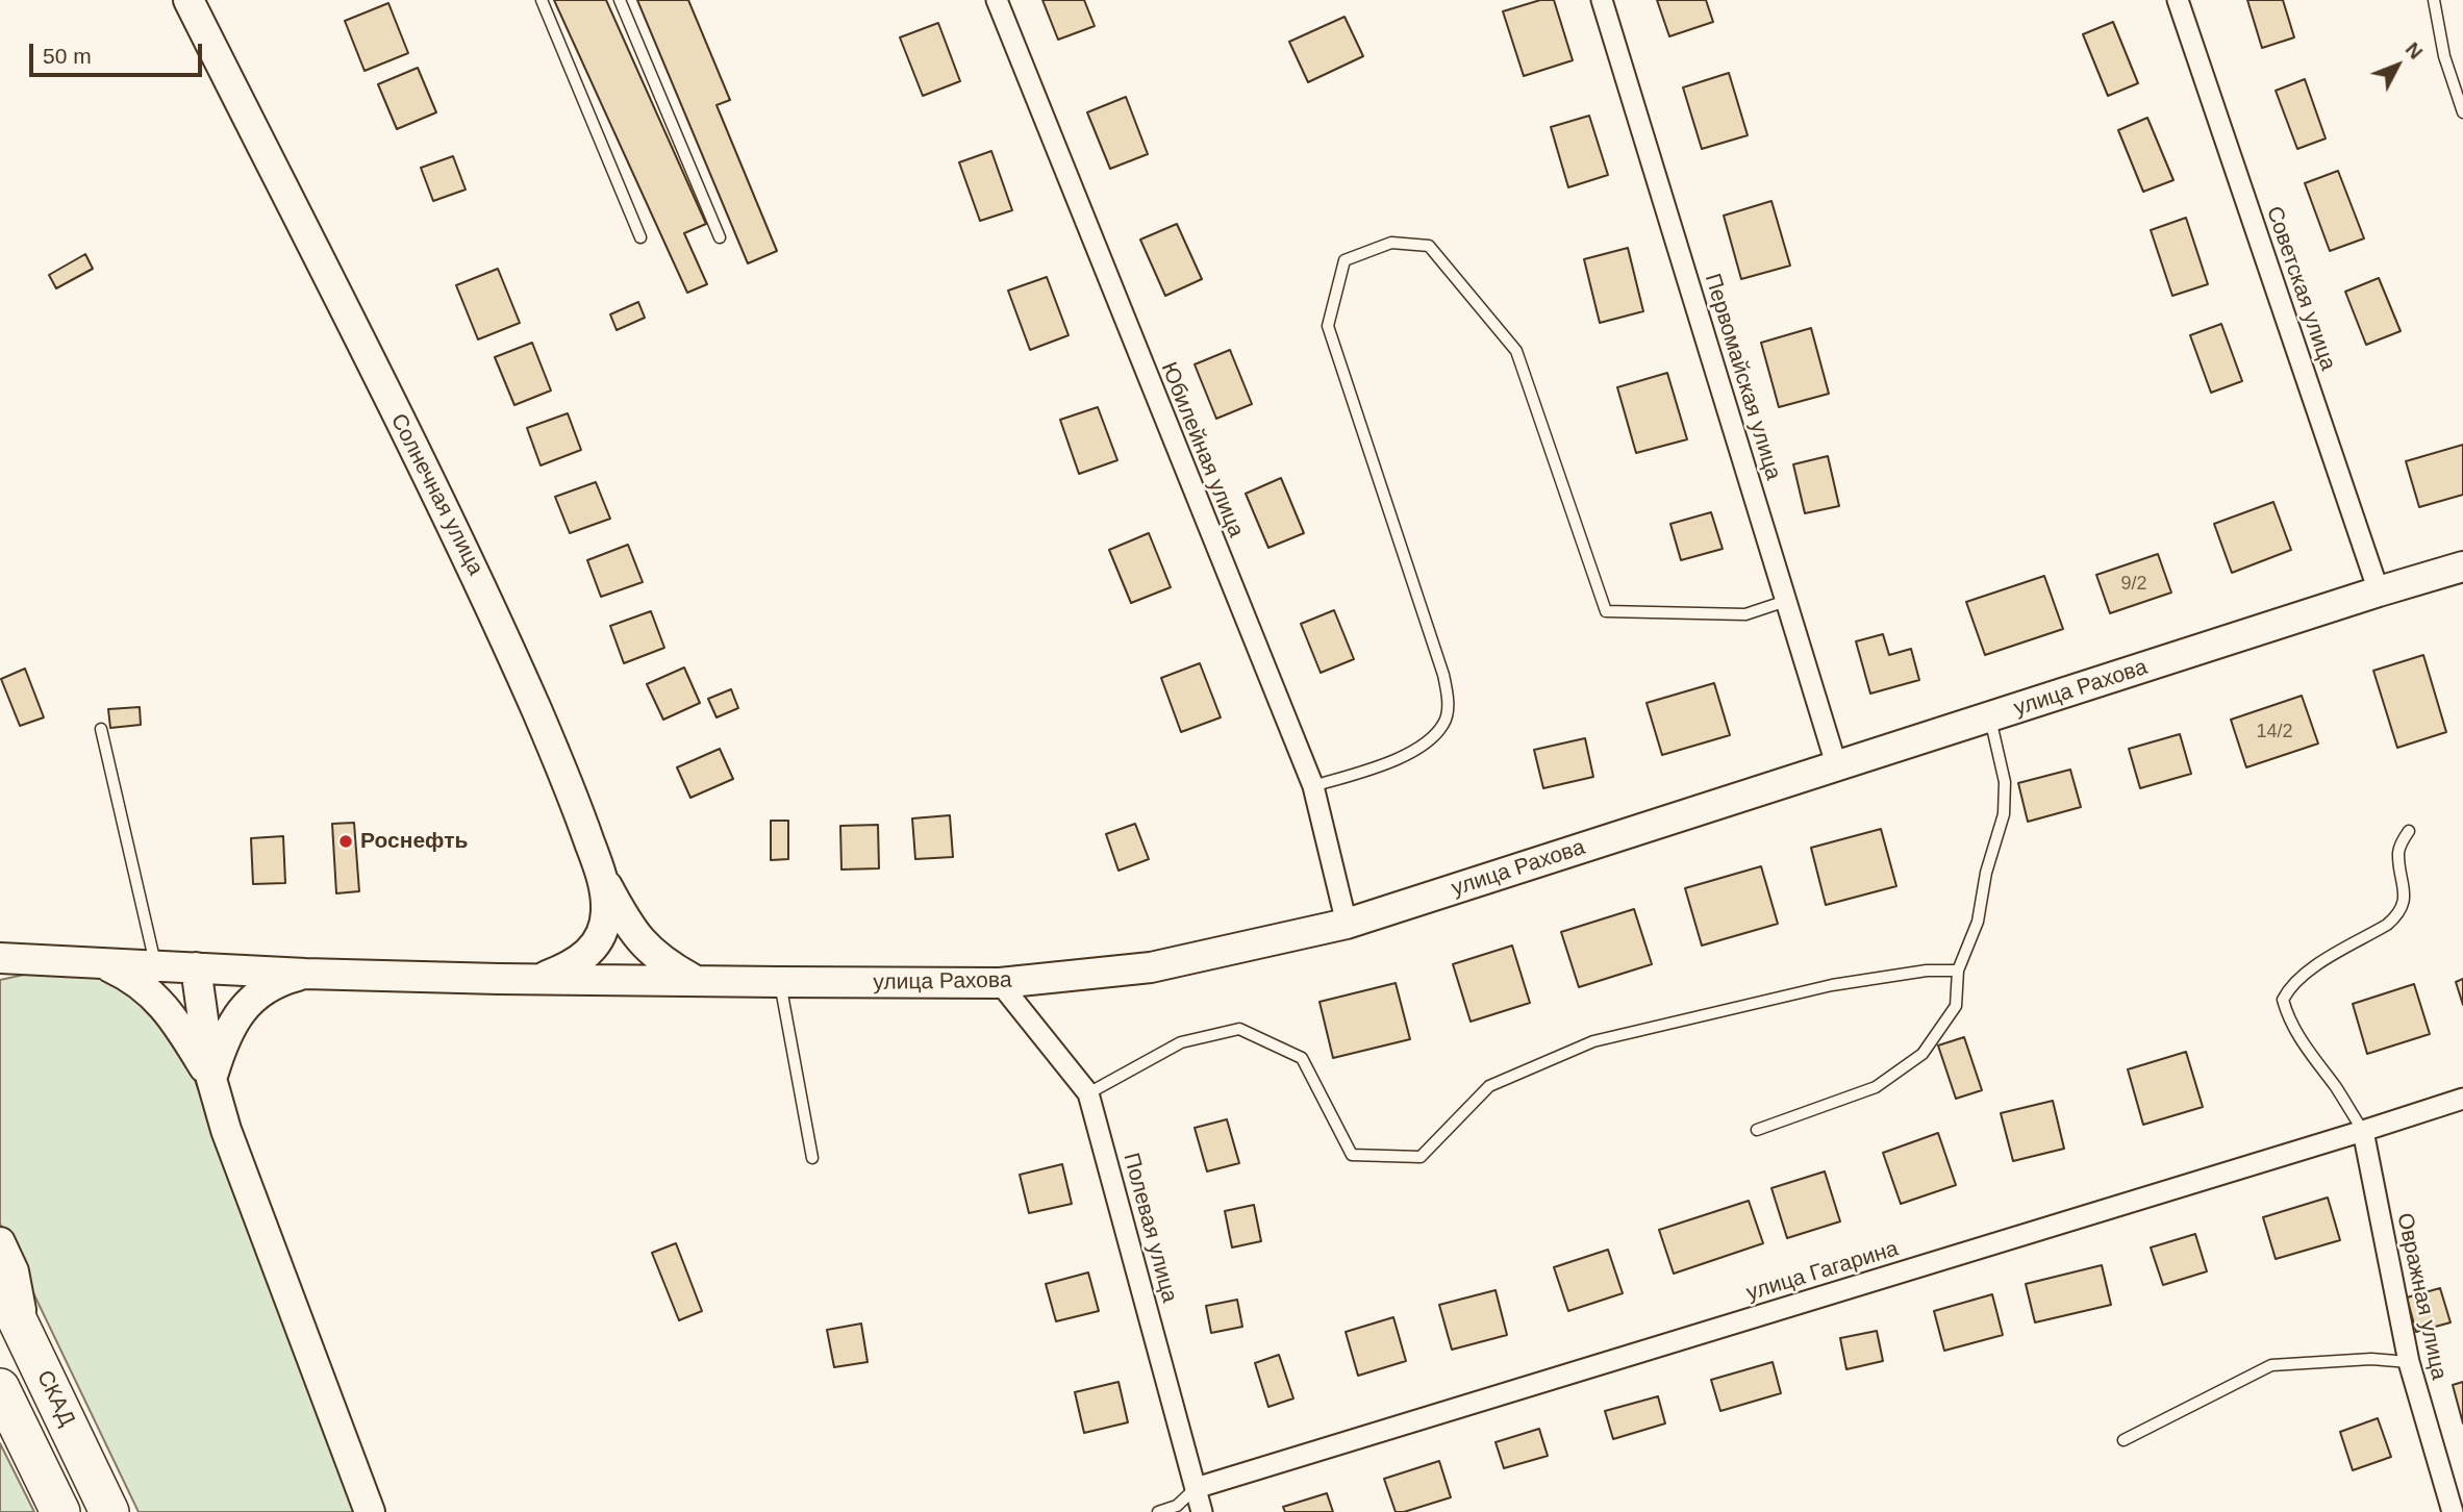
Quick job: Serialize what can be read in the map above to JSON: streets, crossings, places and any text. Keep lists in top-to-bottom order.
{
  "streets": {
    "highway": ["СКАД"],
    "main road": ["Солнечная улица", "улица Рахова"],
    "street": [
      "Советская улица",
      "Первомайская улица",
      "Юбилейная улица",
      "Полевая улица",
      "улица Гагарина",
      "Овражная улица"
    ]
  },
  "crossings": [
    ["Советская улица", "улица Рахова"],
    ["Первомайская улица", "улица Рахова"],
    ["Юбилейная улица", "улица Рахова"],
    ["Солнечная улица", "улица Рахова"],
    ["улица Рахова", "Полевая улица"],
    ["Полевая улица", "улица Гагарина"],
    ["улица Гагарина", "Овражная улица"]
  ],
  "places": ["Роснефть"],
  "house_numbers": ["9/2", "14/2"],
  "scale_bar": "50 m",
  "north": "top right"
}
